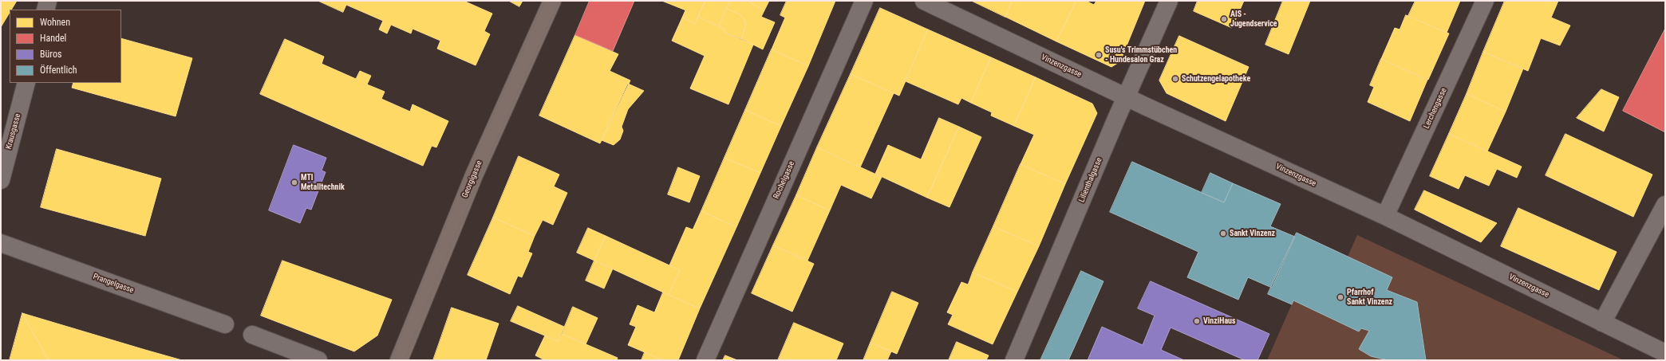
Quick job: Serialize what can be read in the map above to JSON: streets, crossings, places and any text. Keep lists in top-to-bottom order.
{
  "streets": {
    "main road": ["Georgigasse"],
    "street": [
      "Vinzenzgasse",
      "Lerchengasse",
      "Krausgasse",
      "Rochelgasse",
      "Lilienthalgasse",
      "Prangelgasse"
    ]
  },
  "crossings": [
    ["Vinzenzgasse", "Lerchengasse"],
    ["Vinzenzgasse", "Lilienthalgasse"]
  ],
  "places": [
    "AIS - Jugendservice",
    "Susu's Trimmstübchen - Hundesalon Graz",
    "Schutzengelapotheke",
    "MTI Metalltechnik",
    "Sankt Vinzenz",
    "Pfarrhof Sankt Vinzenz",
    "VinziHaus"
  ],
  "legend": [
    "Wohnen",
    "Handel",
    "Büros",
    "Öffentlich"
  ]
}
